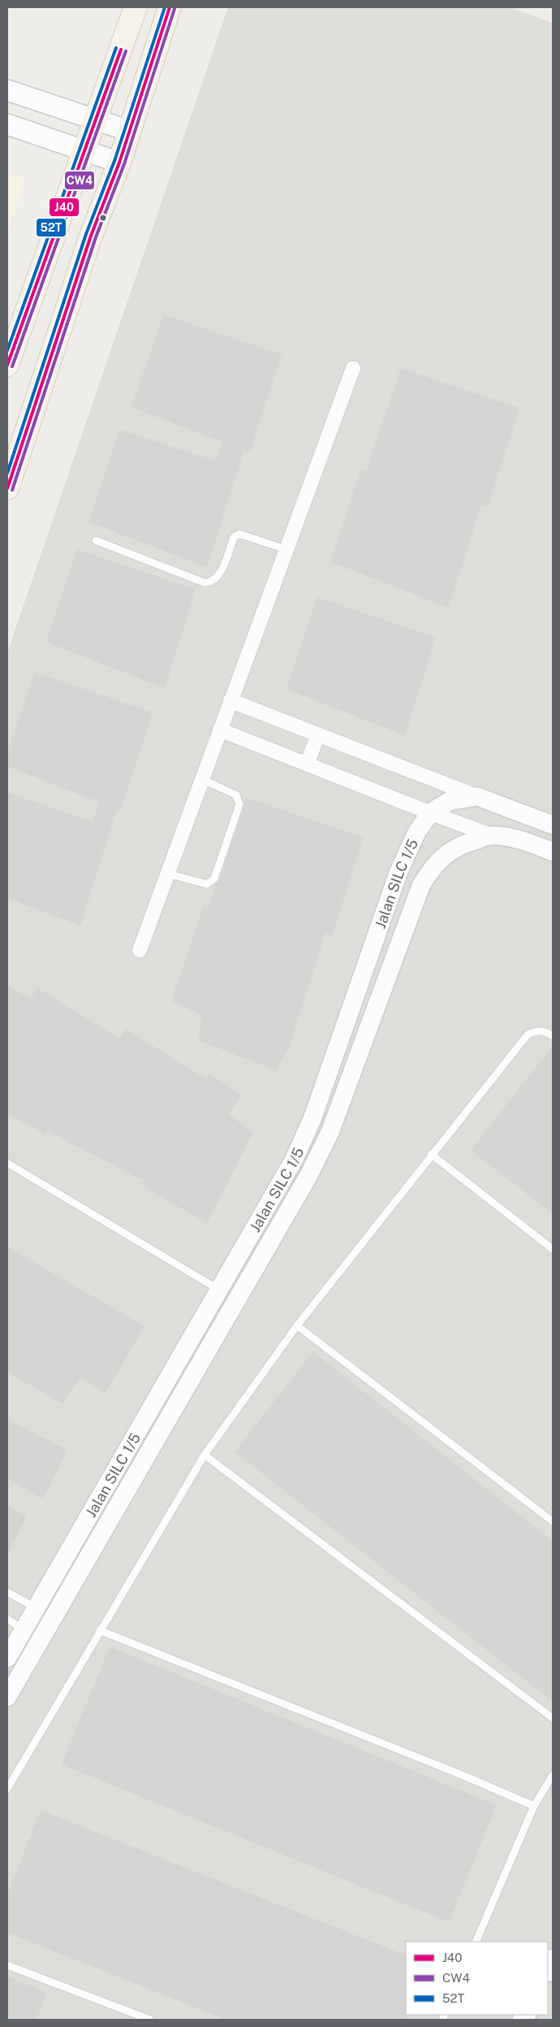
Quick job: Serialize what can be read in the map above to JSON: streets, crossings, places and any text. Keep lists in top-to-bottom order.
{
  "streets": {
    "street": ["Jalan SILC 1/5"]
  },
  "lines": ["transit line J40", "transit line 52T", "transit line CW4"],
  "legend": ["J40", "CW4", "52T"]
}
